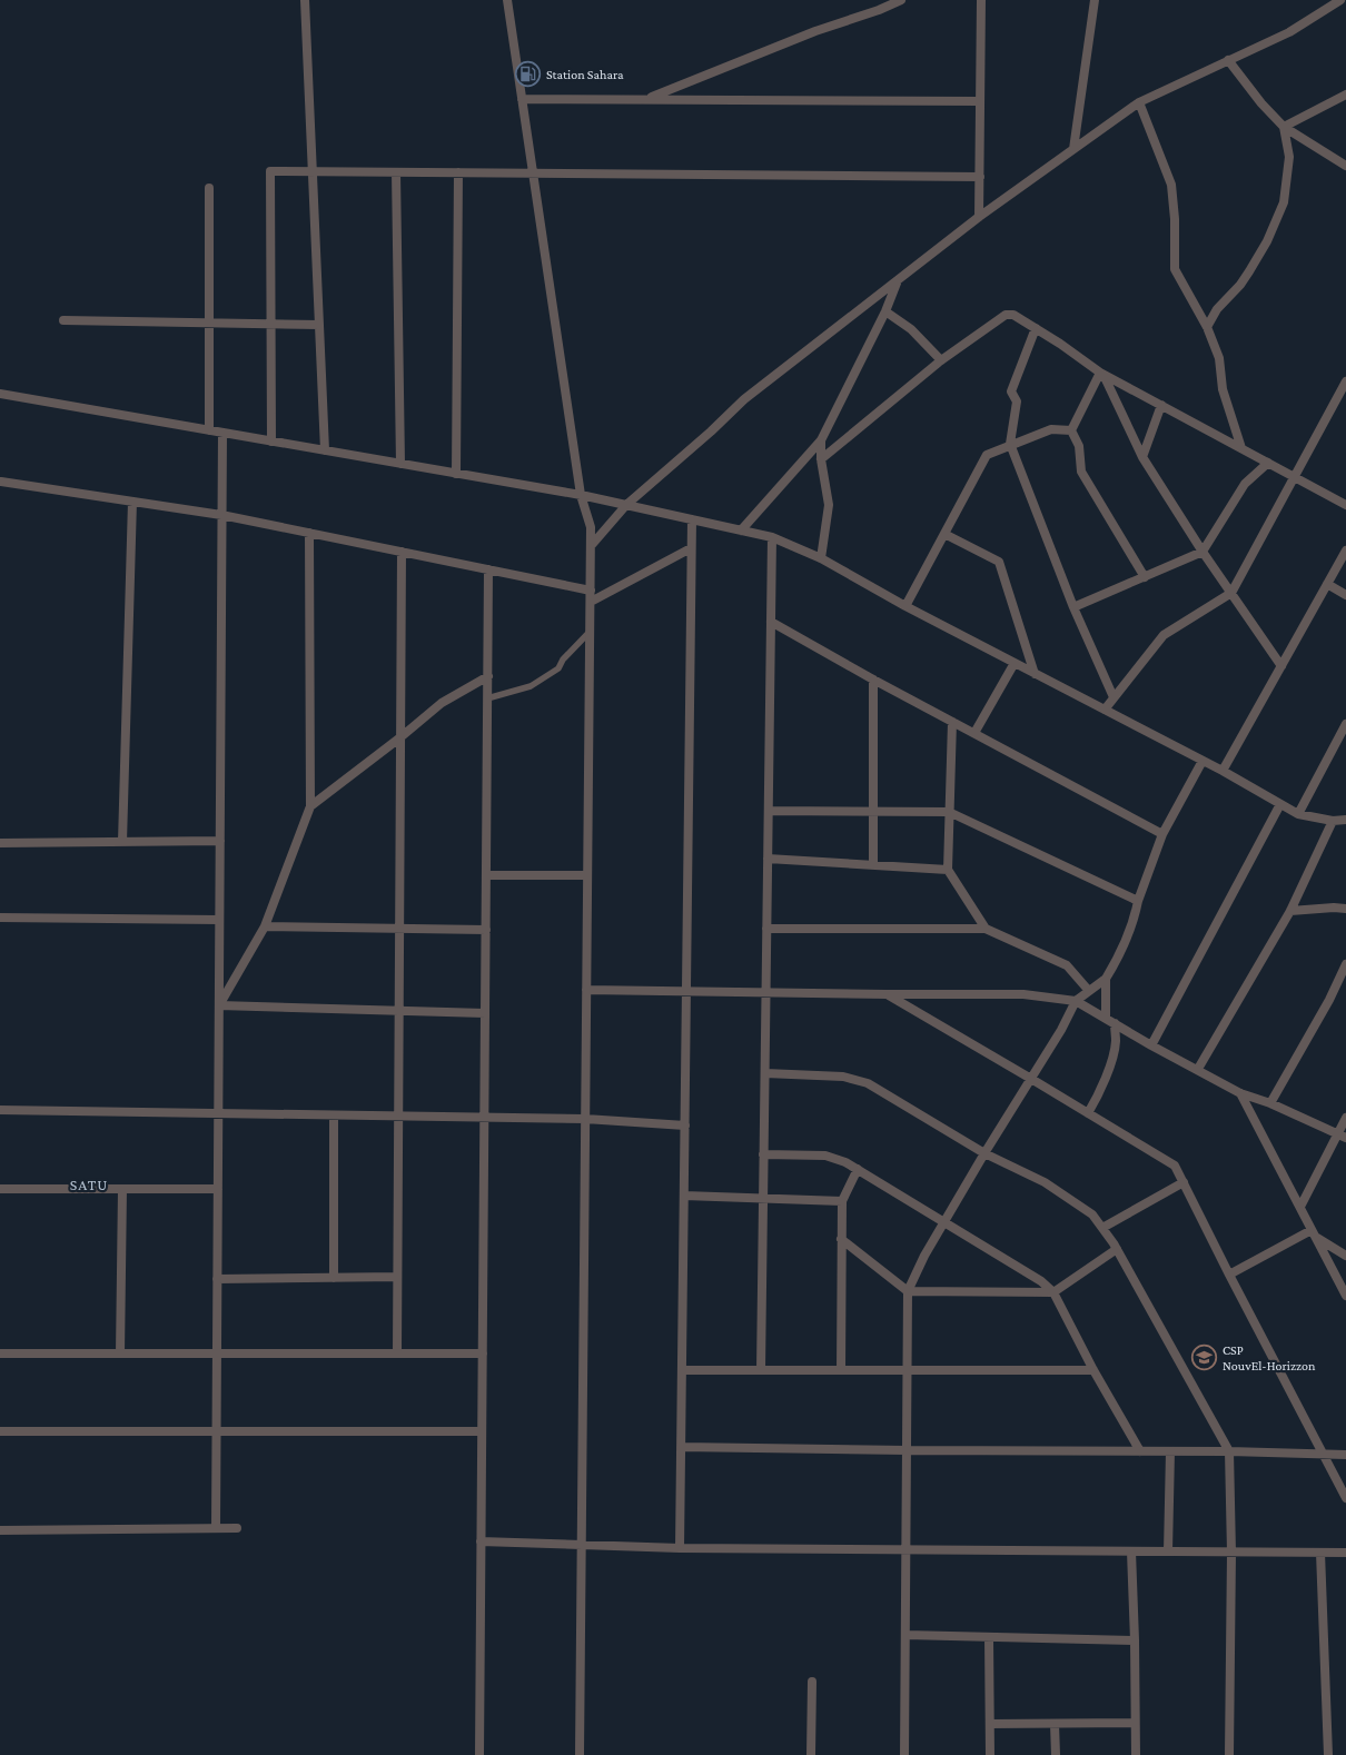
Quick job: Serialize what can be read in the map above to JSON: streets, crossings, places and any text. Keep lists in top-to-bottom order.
{
  "districts": ["SATU"],
  "places": {
    "fuel station": ["Station Sahara"],
    "school or university": ["CSP NouvEl-Horizzon"]
  }
}
